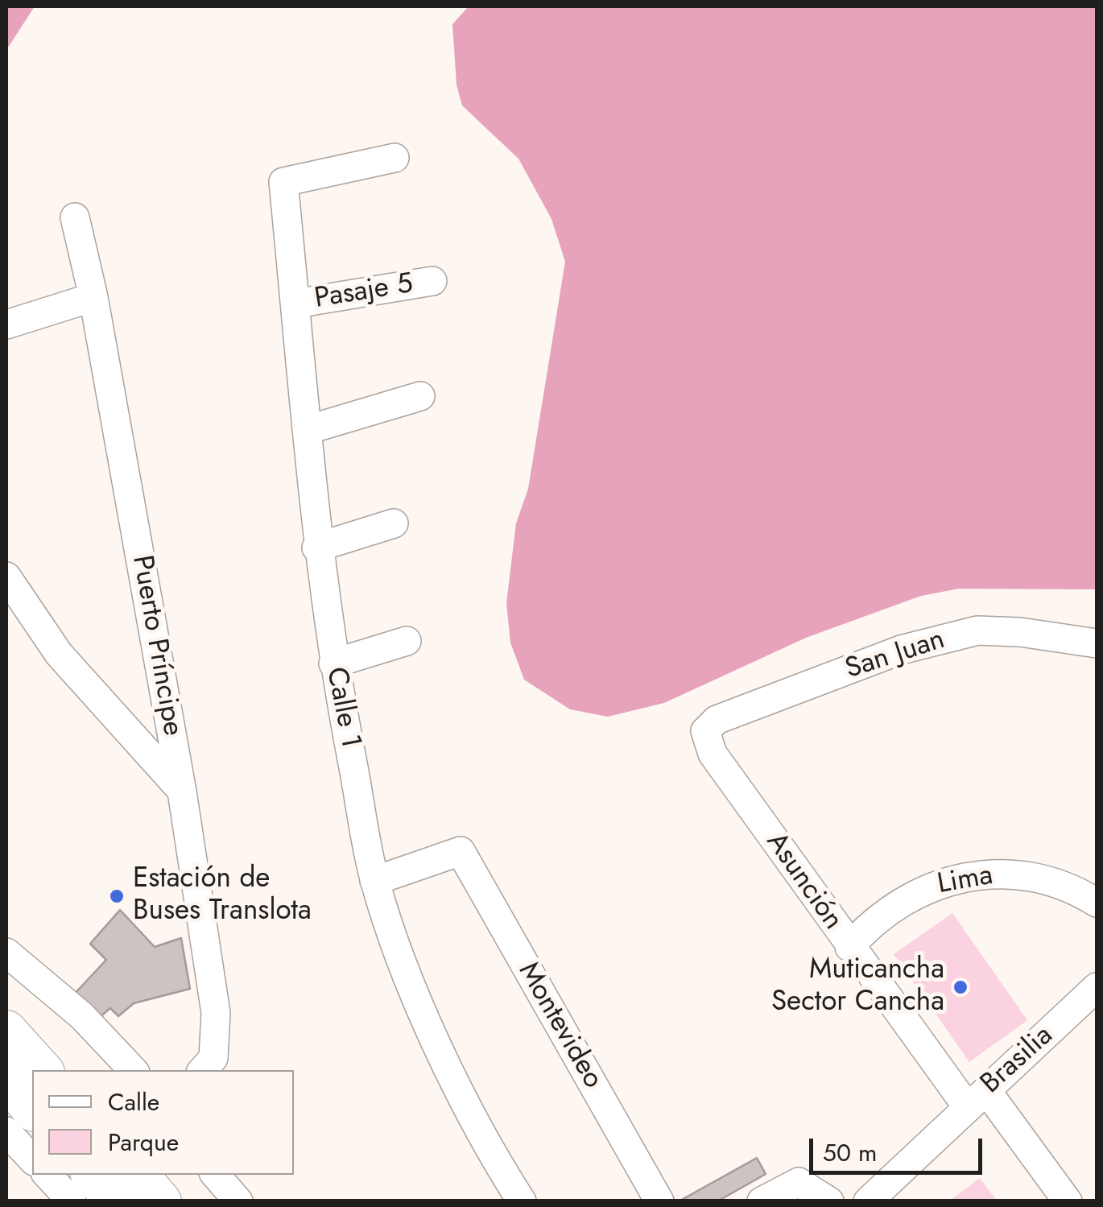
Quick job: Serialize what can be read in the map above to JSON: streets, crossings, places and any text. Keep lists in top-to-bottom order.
{
  "streets": {
    "street": [
      "Pasaje 5",
      "Puerto Príncipe",
      "San Juan",
      "Calle 1",
      "Lima",
      "Asunción",
      "Montevideo",
      "Brasilia"
    ]
  },
  "crossings": [
    ["Pasaje 5", "Calle 1"],
    ["San Juan", "Asunción"],
    ["Calle 1", "Montevideo"],
    ["Lima", "Asunción"],
    ["Asunción", "Brasilia"]
  ],
  "places": ["Estación de Buses Translota", "Muticancha Sector Cancha"],
  "legend": ["Calle", "Parque"],
  "scale_bar": "50 m"
}
